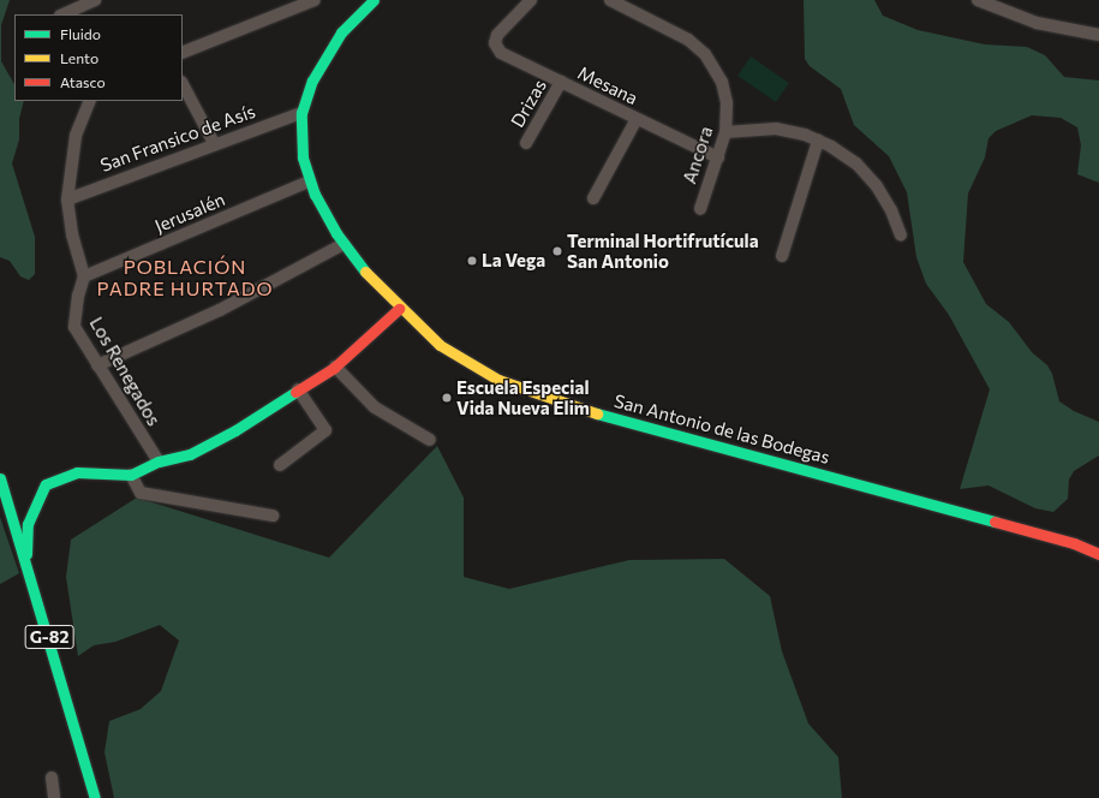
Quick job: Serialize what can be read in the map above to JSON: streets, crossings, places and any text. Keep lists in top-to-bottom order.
{
  "streets": {
    "street": [
      "Mesana",
      "Drizas",
      "San Fransico de Asís",
      "Ancora",
      "Jerusalén",
      "Los Renegados",
      "San Antonio de las Bodegas",
      "G-82"
    ]
  },
  "crossings": [
    ["Mesana", "Drizas"],
    ["Mesana", "Ancora"],
    ["San Fransico de Asís", "San Antonio de las Bodegas"],
    ["Jerusalén", "Los Renegados"],
    ["Jerusalén", "San Antonio de las Bodegas"]
  ],
  "districts": ["POBLACIÓN PADRE HURTADO"],
  "places": ["Terminal Hortifrutícula San Antonio", "La Vega", "Escuela Especial Vida Nueva Elim"],
  "legend": ["Fluido", "Lento", "Atasco"]
}
